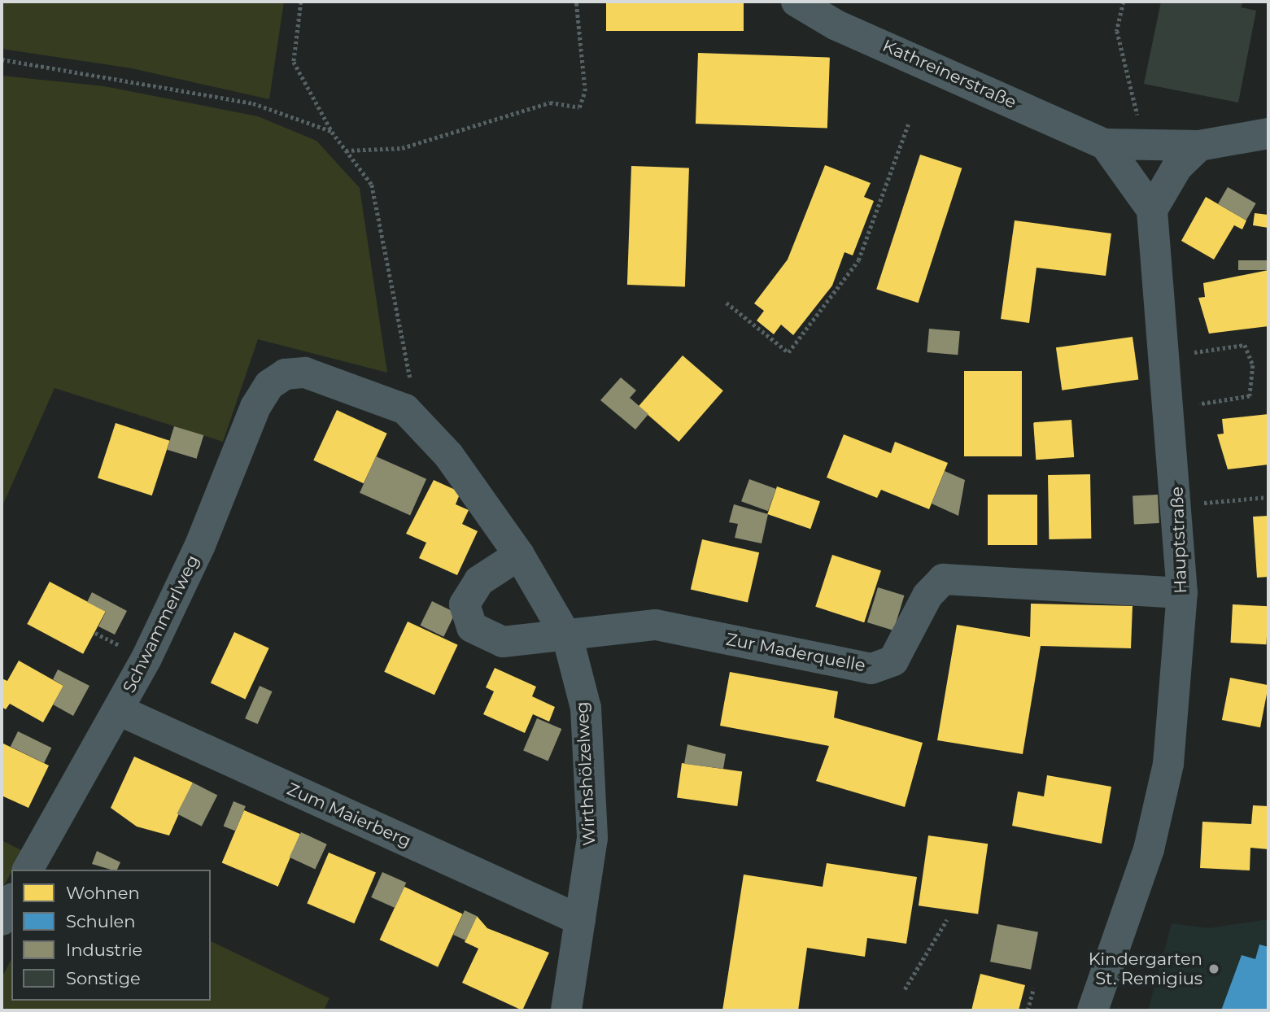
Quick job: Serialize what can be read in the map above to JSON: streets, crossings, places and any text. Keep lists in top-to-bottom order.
{
  "streets": {
    "street": [
      "Kathreinerstraße",
      "Hauptstraße",
      "Schwammerlweg",
      "Zur Maderquelle",
      "Wirthshölzelweg",
      "Zum Maierberg"
    ]
  },
  "crossings": [
    ["Hauptstraße", "Zur Maderquelle"],
    ["Schwammerlweg", "Zum Maierberg"],
    ["Zur Maderquelle", "Wirthshölzelweg"],
    ["Wirthshölzelweg", "Zum Maierberg"]
  ],
  "places": ["Kindergarten St. Remigius"],
  "legend": [
    "Wohnen",
    "Schulen",
    "Industrie",
    "Sonstige"
  ]
}
